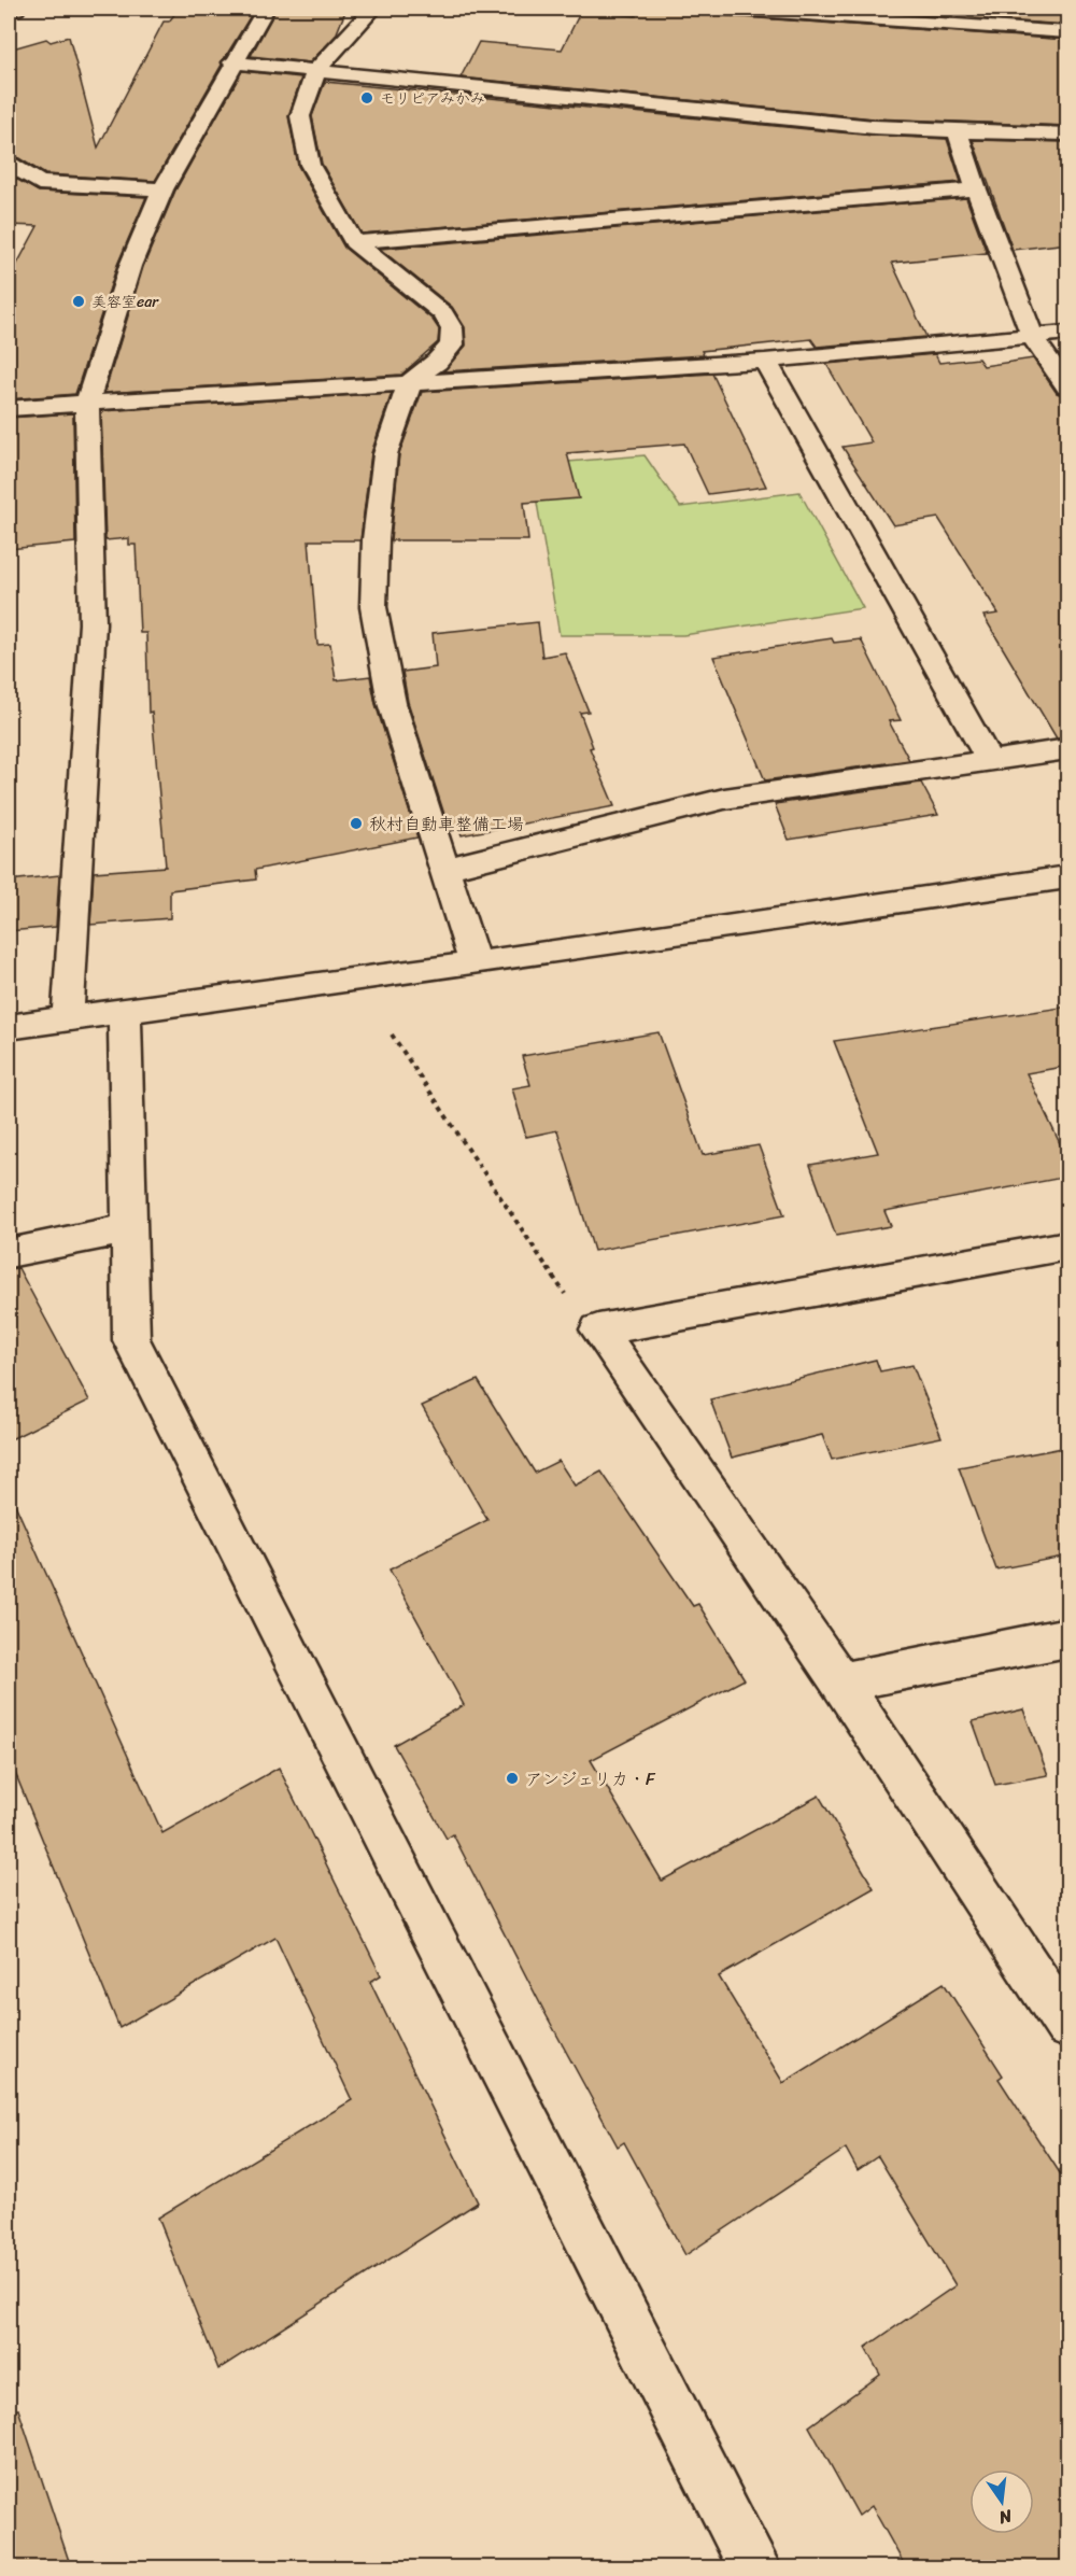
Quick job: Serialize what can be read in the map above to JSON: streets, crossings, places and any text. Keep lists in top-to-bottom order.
{
  "places": [
    "モリピアみかみ",
    "美容室ear",
    "秋村自動車整備工場",
    "アンジェリカ・F"
  ],
  "north": "bottom"
}
